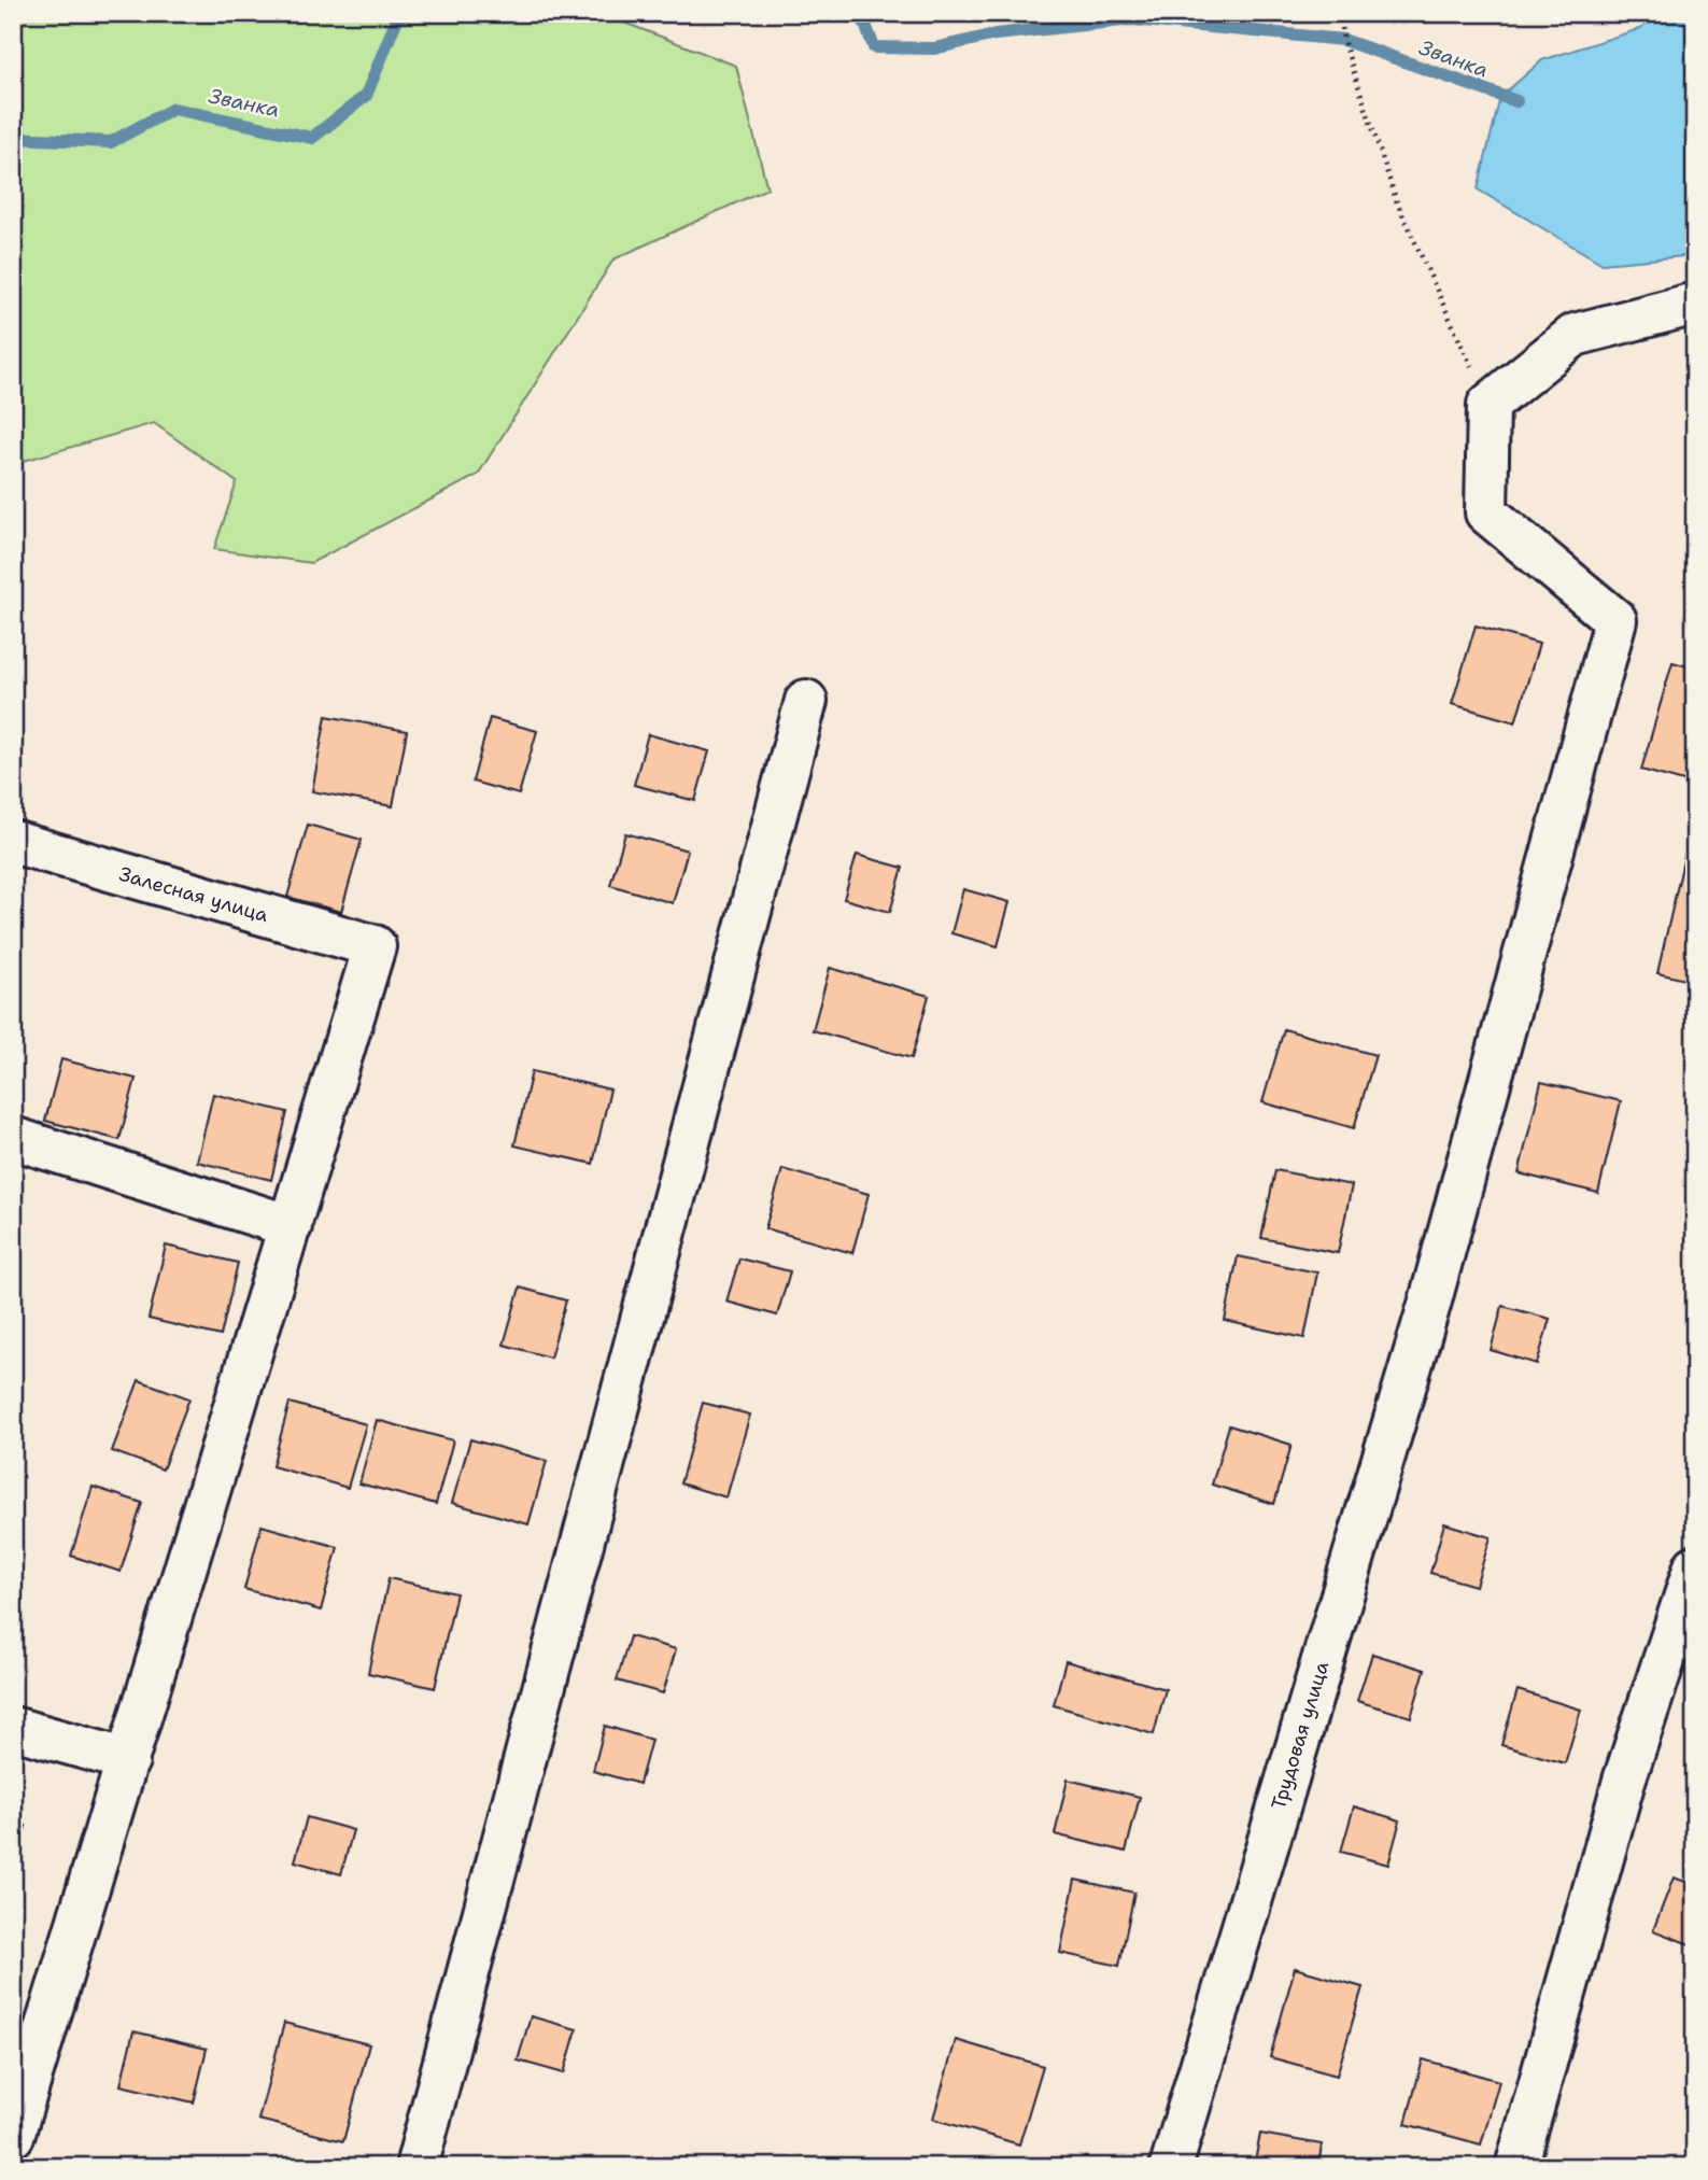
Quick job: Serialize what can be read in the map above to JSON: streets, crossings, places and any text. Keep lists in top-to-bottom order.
{
  "streets": {
    "street": ["Залесная улица", "Трудовая улица"]
  },
  "water": ["Званка"]
}
